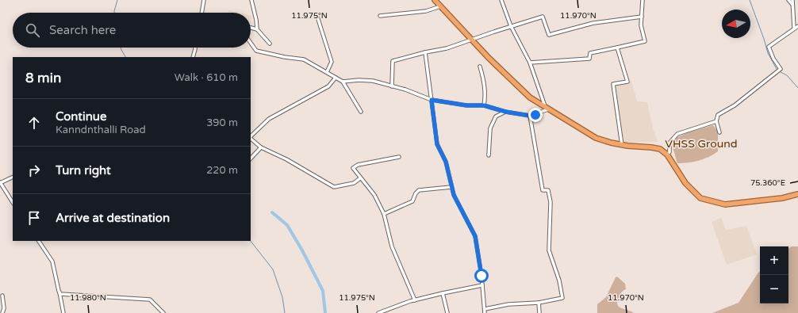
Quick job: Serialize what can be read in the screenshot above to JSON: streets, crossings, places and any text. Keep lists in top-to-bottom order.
{
  "parks": ["VHSS Ground"],
  "north": "left",
  "page": {
    "search": "Search here",
    "heading": ["8 min", "Walk · 610 m"],
    "list": [
      ["Continue", "Kanndnthalli Road", "390 m"],
      ["Turn right", "220 m"],
      "Arrive at destination"
    ],
    "map_buttons": ["+", "−"]
  },
  "coordinates": [
    "11.975°N",
    "11.970°N",
    "75.360°E",
    "11.980°N"
  ]
}
